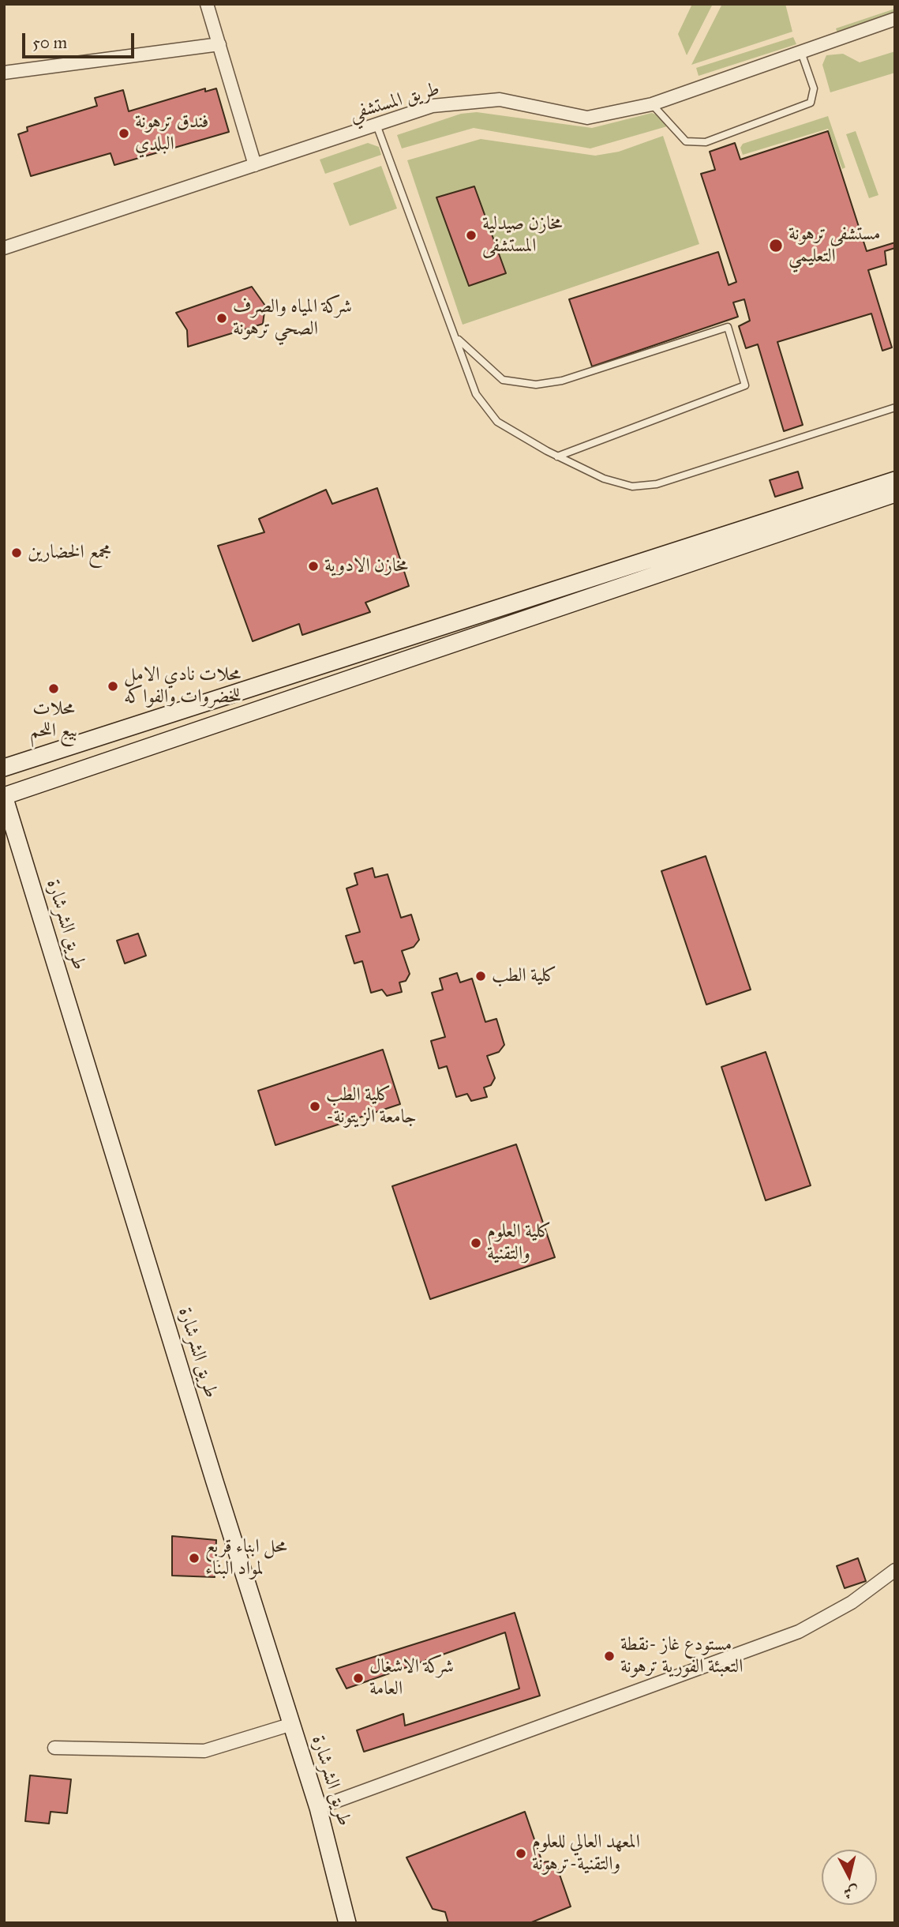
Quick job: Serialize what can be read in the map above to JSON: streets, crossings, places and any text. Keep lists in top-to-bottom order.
{
  "streets": {
    "street": ["طريق المستشفي", "طريق الشرشارة"]
  },
  "places": [
    "فندق ترهونة البلدي",
    "مخازن صيدلية المستشفى",
    "مستشفى ترهونة التعليمي",
    "شركة المياه والصرف الصحي ترهونة",
    "مجمع الخضارين",
    "مخازن الادوية",
    "محلات نادي الامل للخضروات والفواكه",
    "محلات بيع اللحم",
    "كلية الطب",
    "كلية الطب -جامعة الزيتونة",
    "كلية العلوم والتقنية",
    "محل ابناء قربع لمواد البناء",
    "مستودع غاز -نقطة التعبئة الفورية ترهونة",
    "شركة الاشغال العامة",
    "المعهد العالي للعلوم والتقنية-ترهونة"
  ],
  "scale_bar": "50 m",
  "north": "bottom"
}
